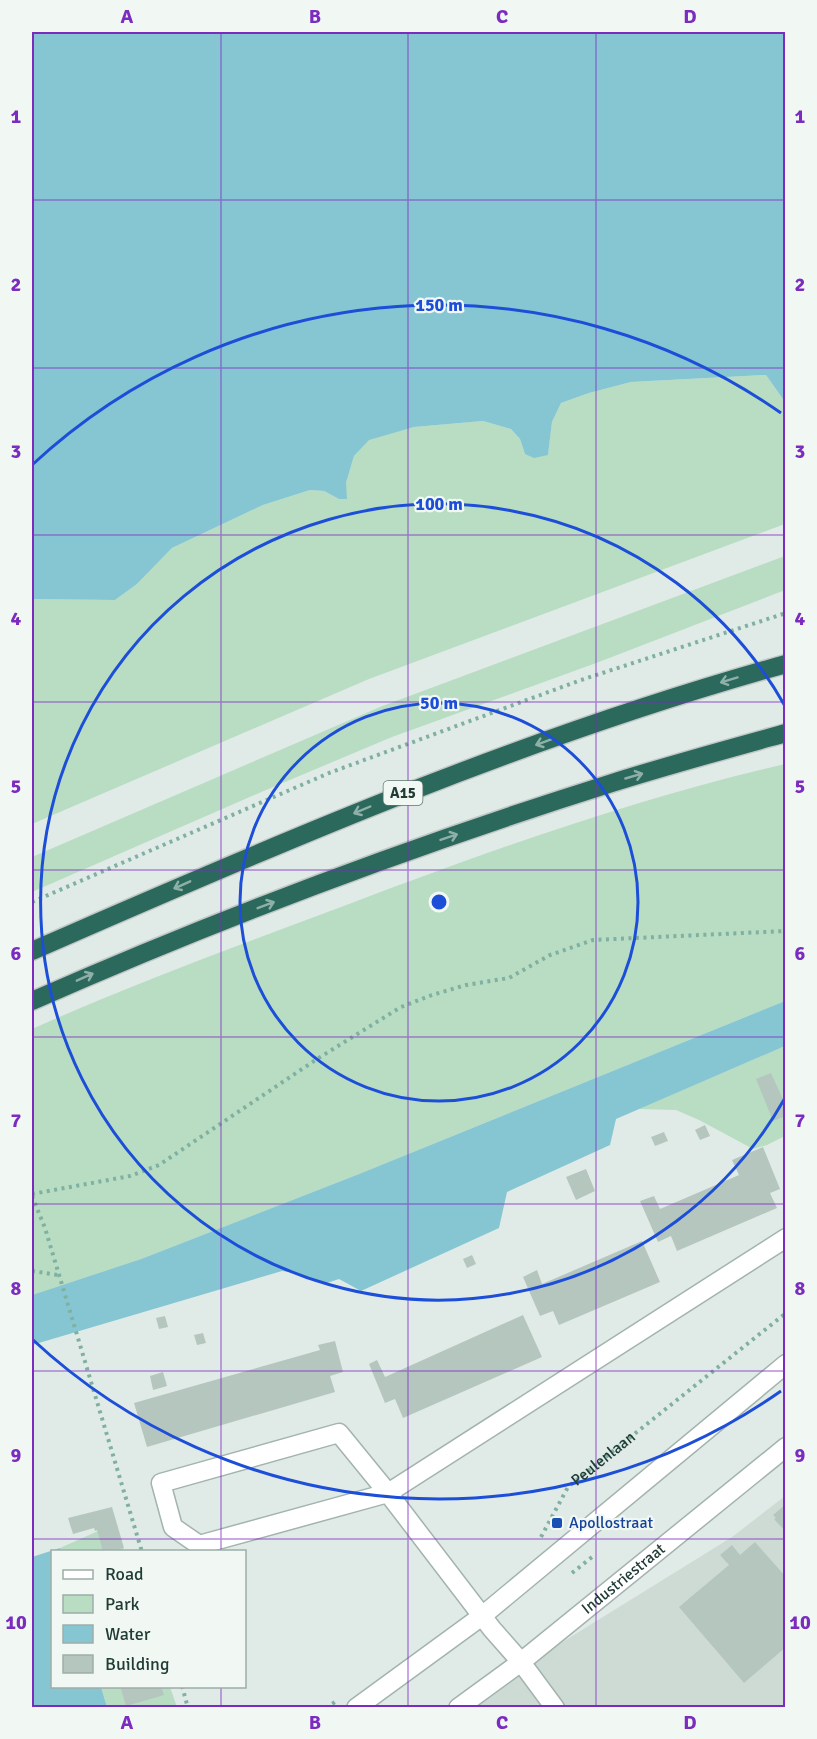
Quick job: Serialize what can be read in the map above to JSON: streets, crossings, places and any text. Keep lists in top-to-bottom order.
{
  "streets": {
    "highway": ["A15"],
    "street": ["Industriestraat"],
    "path": ["Peulenlaan"]
  },
  "places": {
    "transit": ["Apollostraat"]
  },
  "legend": [
    "Road",
    "Park",
    "Water",
    "Building"
  ],
  "grid": {
    "columns": [
      "A",
      "B",
      "C",
      "D"
    ],
    "rows": [
      "1",
      "2",
      "3",
      "4",
      "5",
      "6",
      "7",
      "8",
      "9",
      "10"
    ]
  },
  "rings": ["150 m", "100 m", "50 m"]
}
